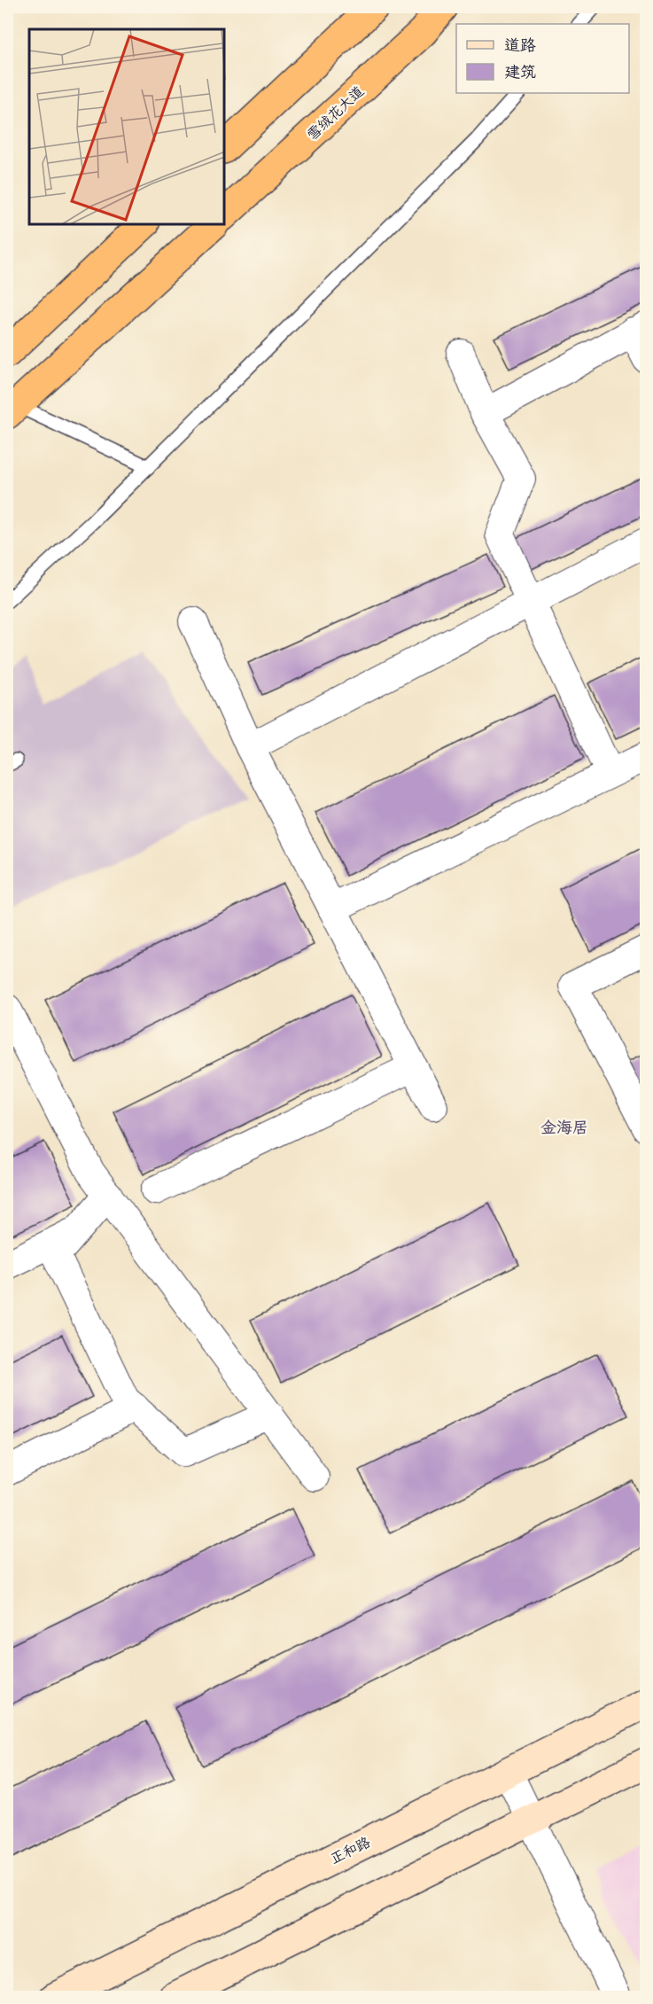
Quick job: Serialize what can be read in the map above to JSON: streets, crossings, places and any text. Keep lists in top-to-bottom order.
{
  "streets": {
    "highway": ["雪绒花大道"],
    "main road": ["正和路"]
  },
  "districts": ["金海居"],
  "legend": ["道路", "建筑"]
}
